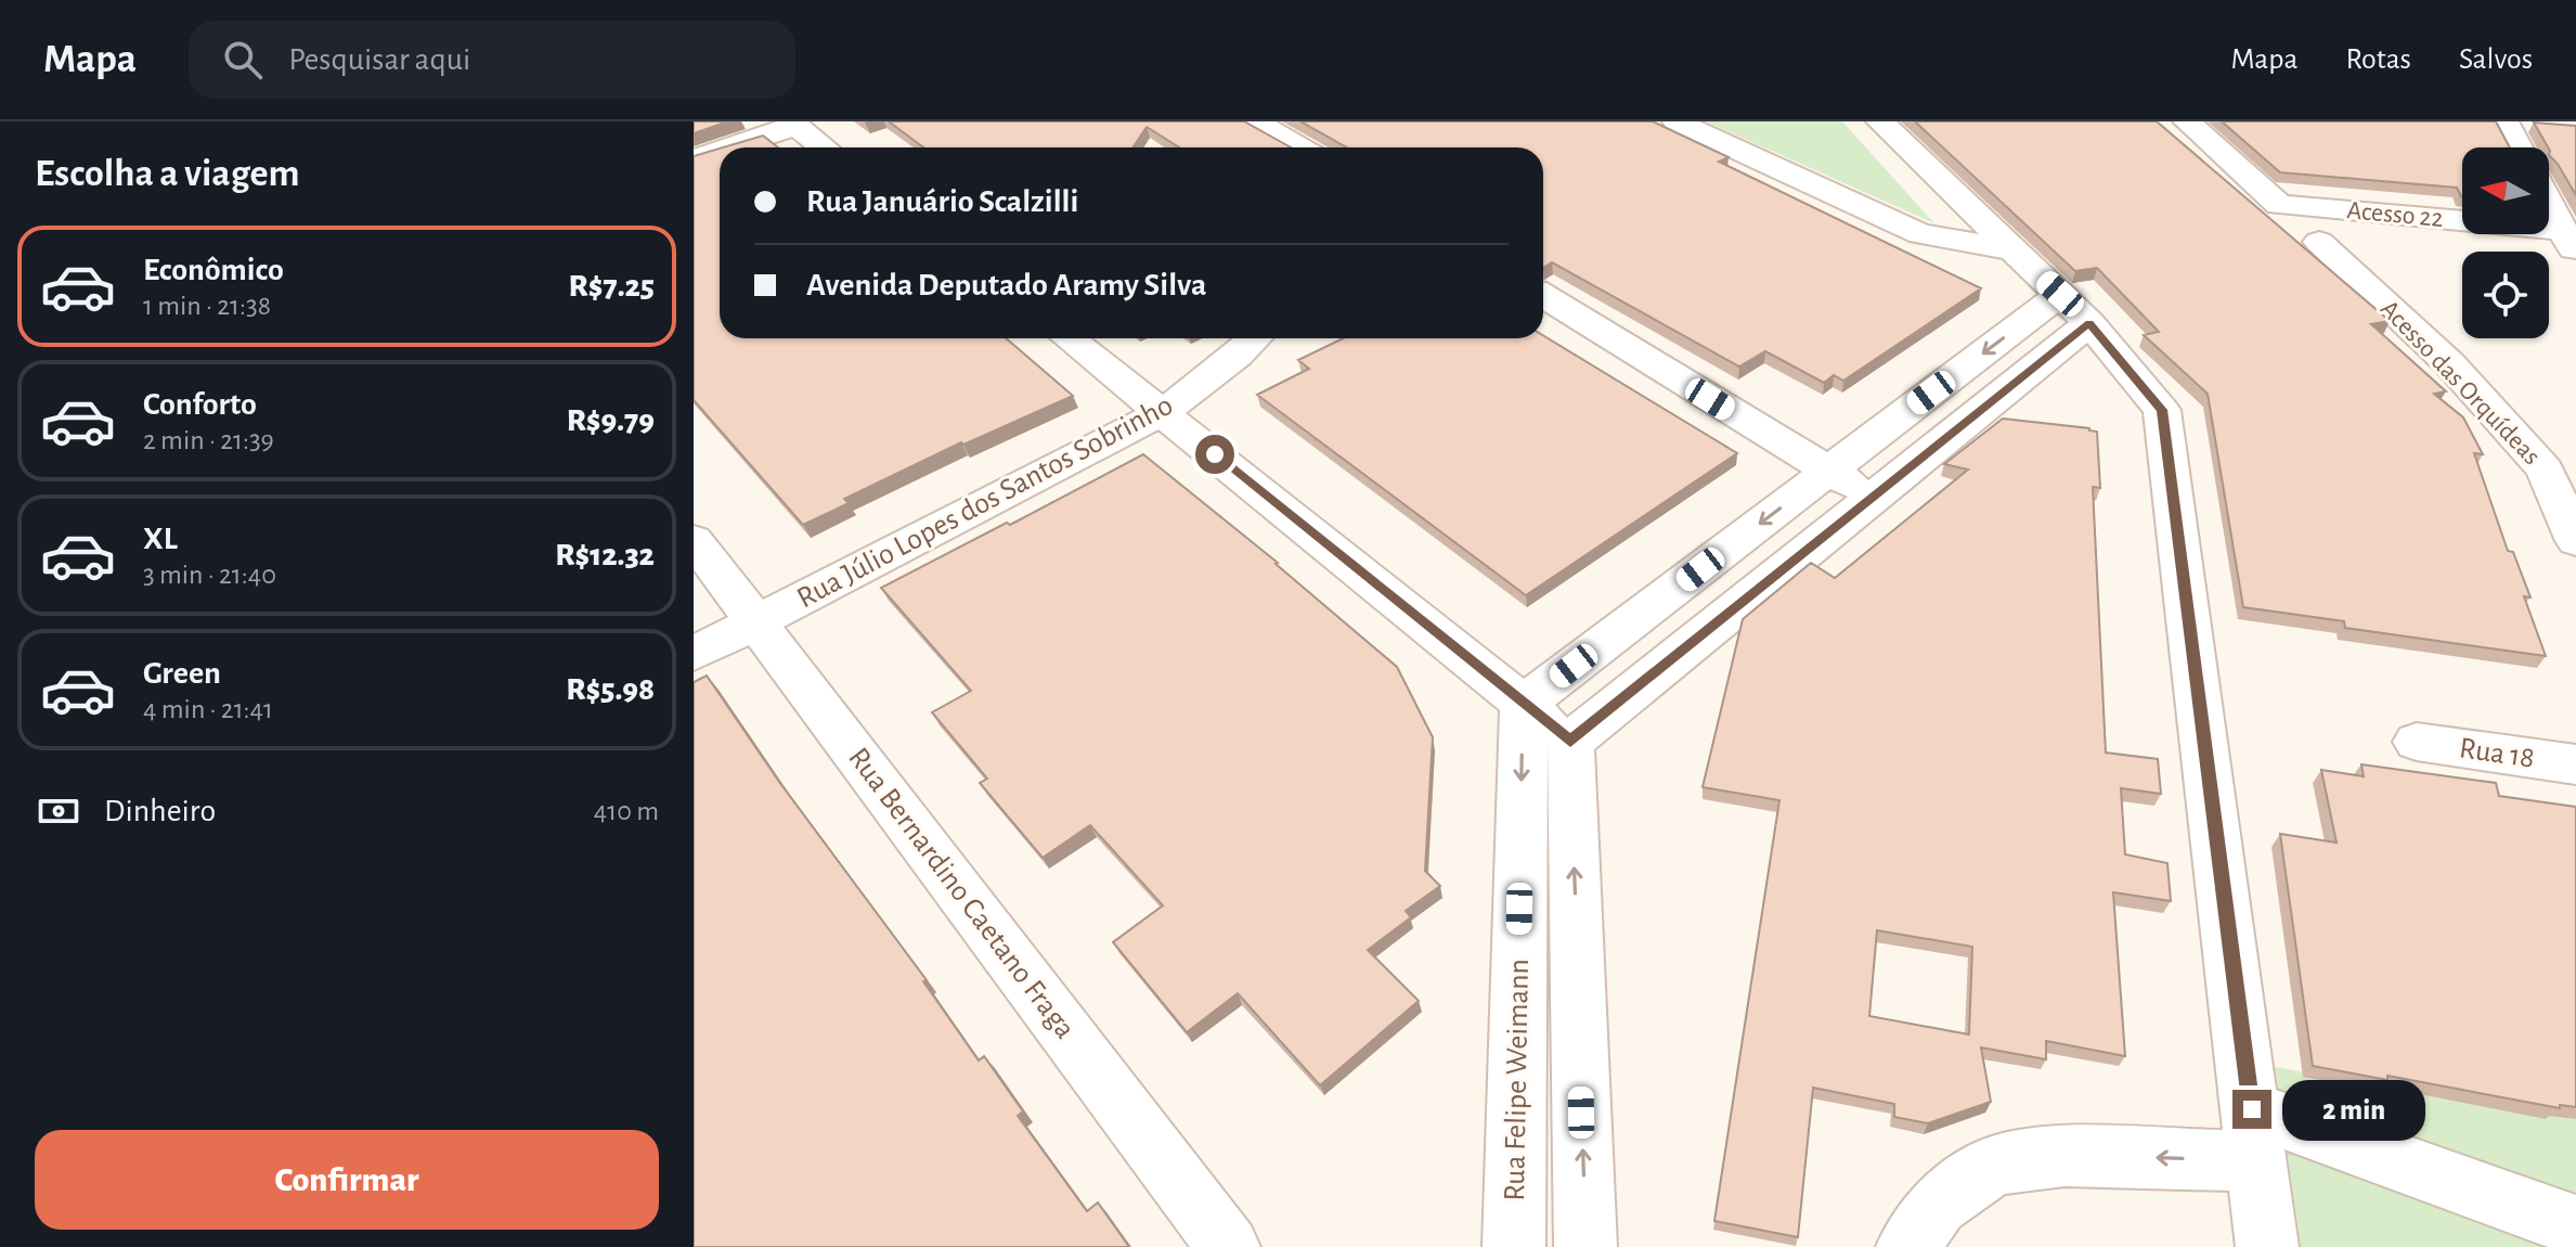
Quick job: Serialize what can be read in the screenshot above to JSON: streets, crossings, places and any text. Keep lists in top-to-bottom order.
{
  "streets": {
    "street": [
      "Acesso 22",
      "Acesso das Orquídeas",
      "Rua Júlio Lopes dos Santos Sobrinho",
      "Rua 18",
      "Rua Bernardino Caetano Fraga",
      "Rua Felipe Weimann"
    ]
  },
  "crossings": [
    ["Rua Júlio Lopes dos Santos Sobrinho", "Rua Bernardino Caetano Fraga"]
  ],
  "north": "left",
  "page": {
    "header": "Mapa",
    "search": "Pesquisar aqui",
    "nav": ["Mapa", "Rotas", "Salvos"],
    "heading": "Escolha a viagem",
    "banner": ["Rua Januário Scalzilli", "Avenida Deputado Aramy Silva"],
    "list": [
      {
        "name": "Econômico",
        "note": "1 min · 21:38",
        "value": "R$7.25"
      },
      {
        "name": "Conforto",
        "note": "2 min · 21:39",
        "value": "R$9.79"
      },
      {
        "name": "XL",
        "note": "3 min · 21:40",
        "value": "R$12.32"
      },
      {
        "name": "Green",
        "note": "4 min · 21:41",
        "value": "R$5.98"
      }
    ],
    "pay": ["Dinheiro", "410 m"],
    "bubble": "2 min",
    "buttons": "Confirmar"
  }
}
